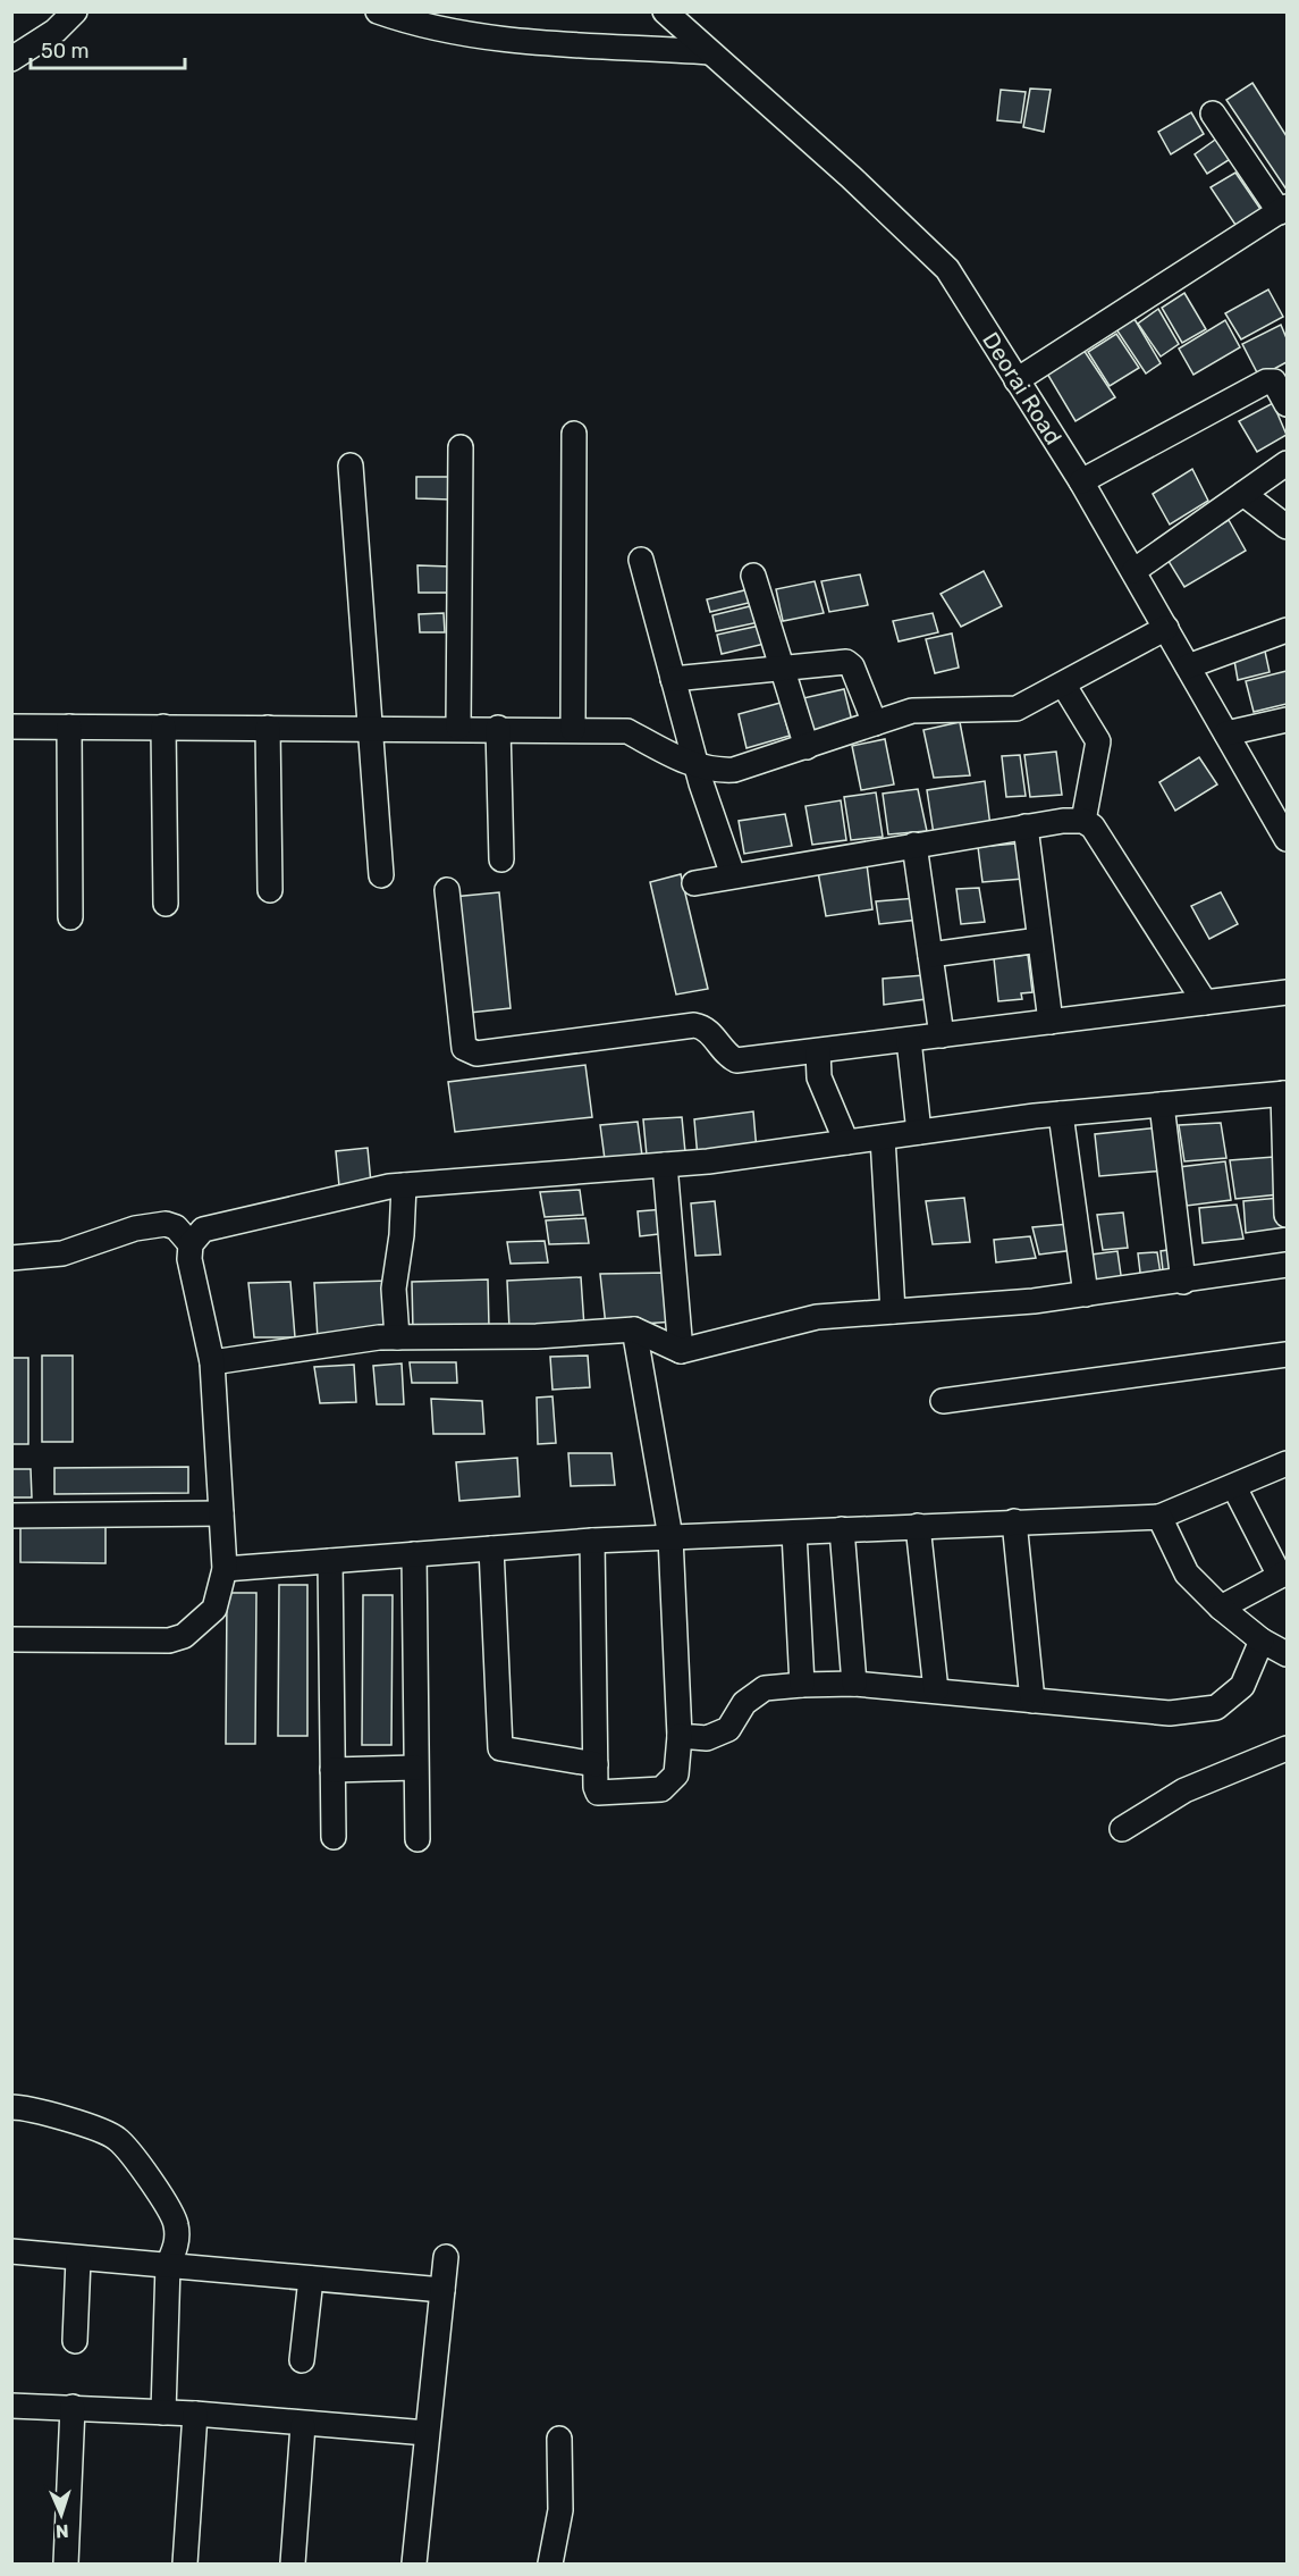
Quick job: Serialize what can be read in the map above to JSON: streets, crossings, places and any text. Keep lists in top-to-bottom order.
{
  "streets": {
    "street": ["Deorai Road"]
  },
  "scale_bar": "50 m",
  "north": "bottom"
}
